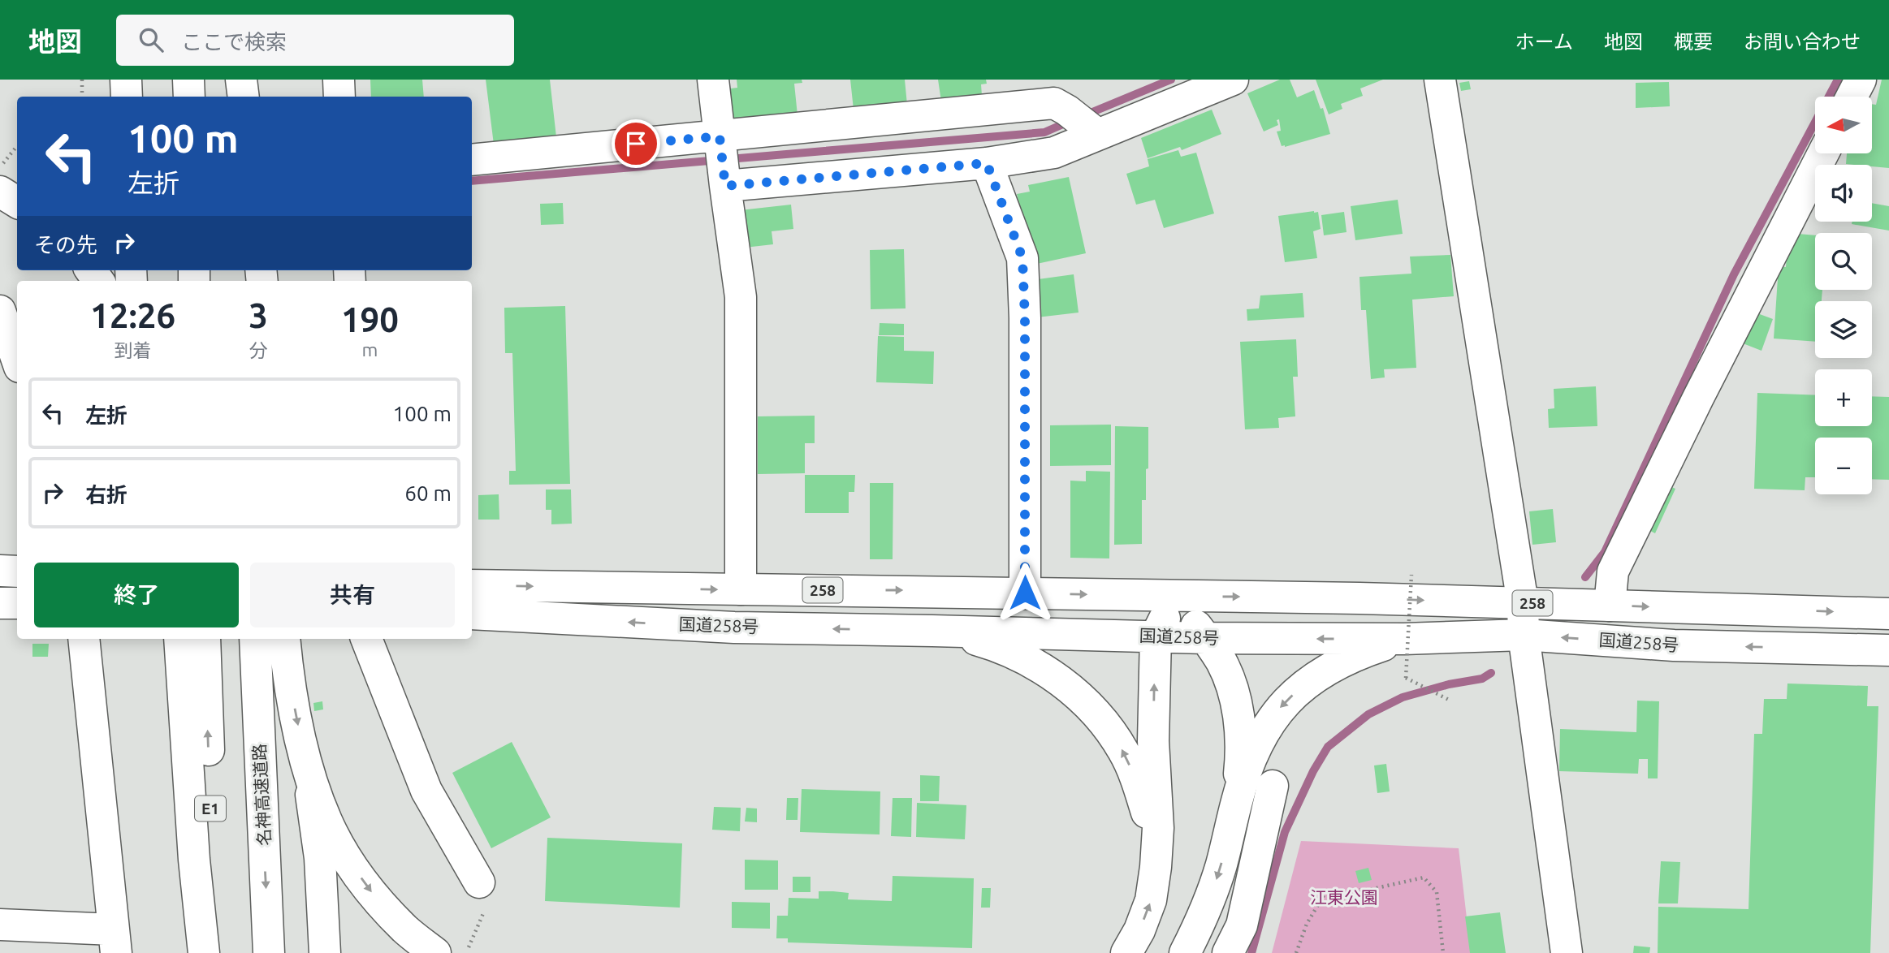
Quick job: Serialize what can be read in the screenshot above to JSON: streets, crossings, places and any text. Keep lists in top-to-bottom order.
{
  "streets": {
    "main road": [
      "258",
      "国道258号",
      "名神高速道路",
      "E1"
    ]
  },
  "parks": ["江東公園"],
  "north": "left",
  "page": {
    "header": "地図",
    "search": "ここで検索",
    "nav": [
      "ホーム",
      "地図",
      "概要",
      "お問い合わせ"
    ],
    "map_buttons": ["+", "−"],
    "turn": ["100 m", "左折"],
    "then": "その先",
    "eta": [
      "12:26",
      "到着",
      "3",
      "分",
      "190",
      "m"
    ],
    "list": [
      {
        "name": "左折",
        "value": "100 m"
      },
      {
        "name": "右折",
        "value": "60 m"
      }
    ],
    "buttons": ["終了", "共有"]
  }
}
